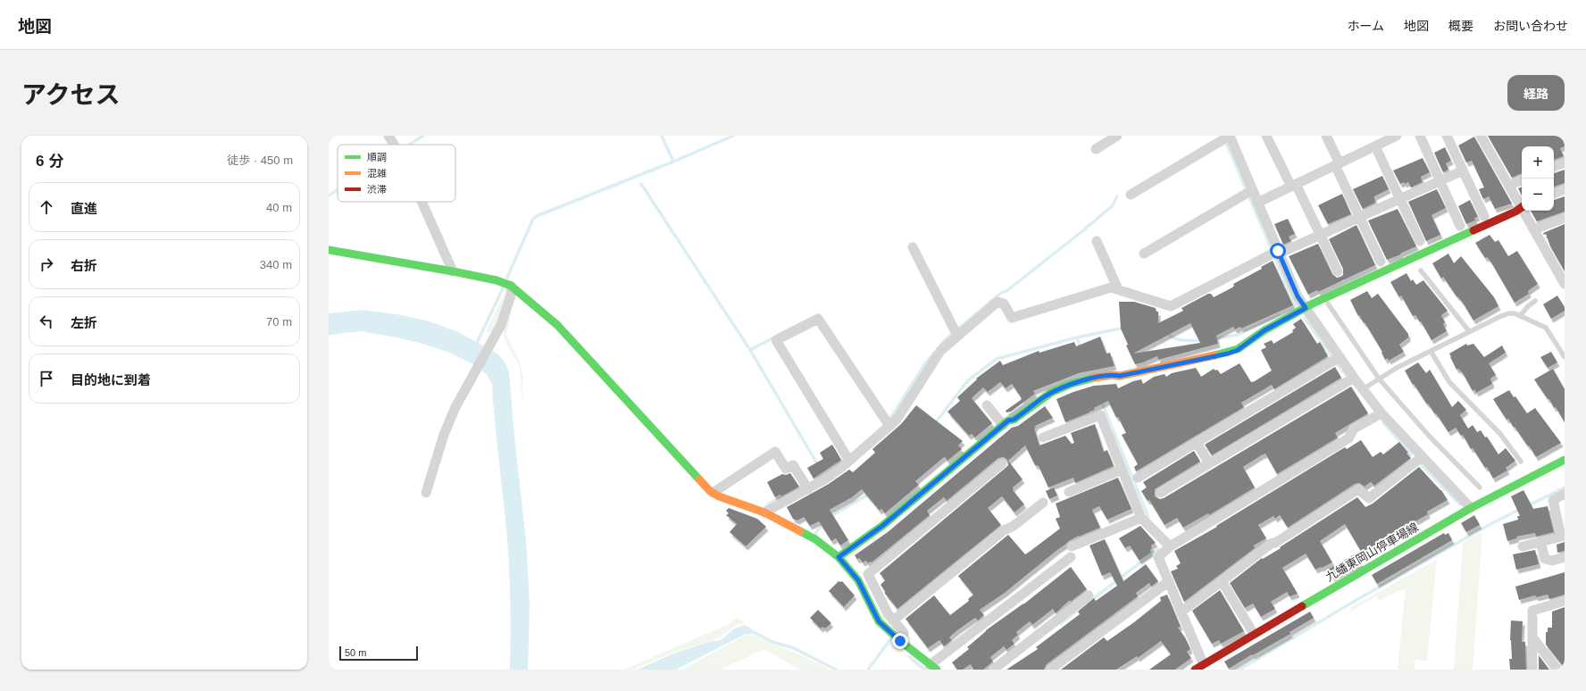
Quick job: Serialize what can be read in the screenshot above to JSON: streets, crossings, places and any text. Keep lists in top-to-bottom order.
{
  "streets": {
    "street": ["九蟠東岡山停車場線"]
  },
  "legend": ["順調", "混雑", "渋滞"],
  "scale_bar": "50 m",
  "page": {
    "header": "地図",
    "nav": [
      "ホーム",
      "地図",
      "概要",
      "お問い合わせ"
    ],
    "title": "アクセス",
    "buttons": "経路",
    "heading": ["6 分", "徒歩 · 450 m"],
    "map_buttons": ["+", "−"],
    "list": [
      ["直進", "40 m"],
      ["右折", "340 m"],
      ["左折", "70 m"],
      "目的地に到着"
    ],
    "scale": "50 m"
  }
}
